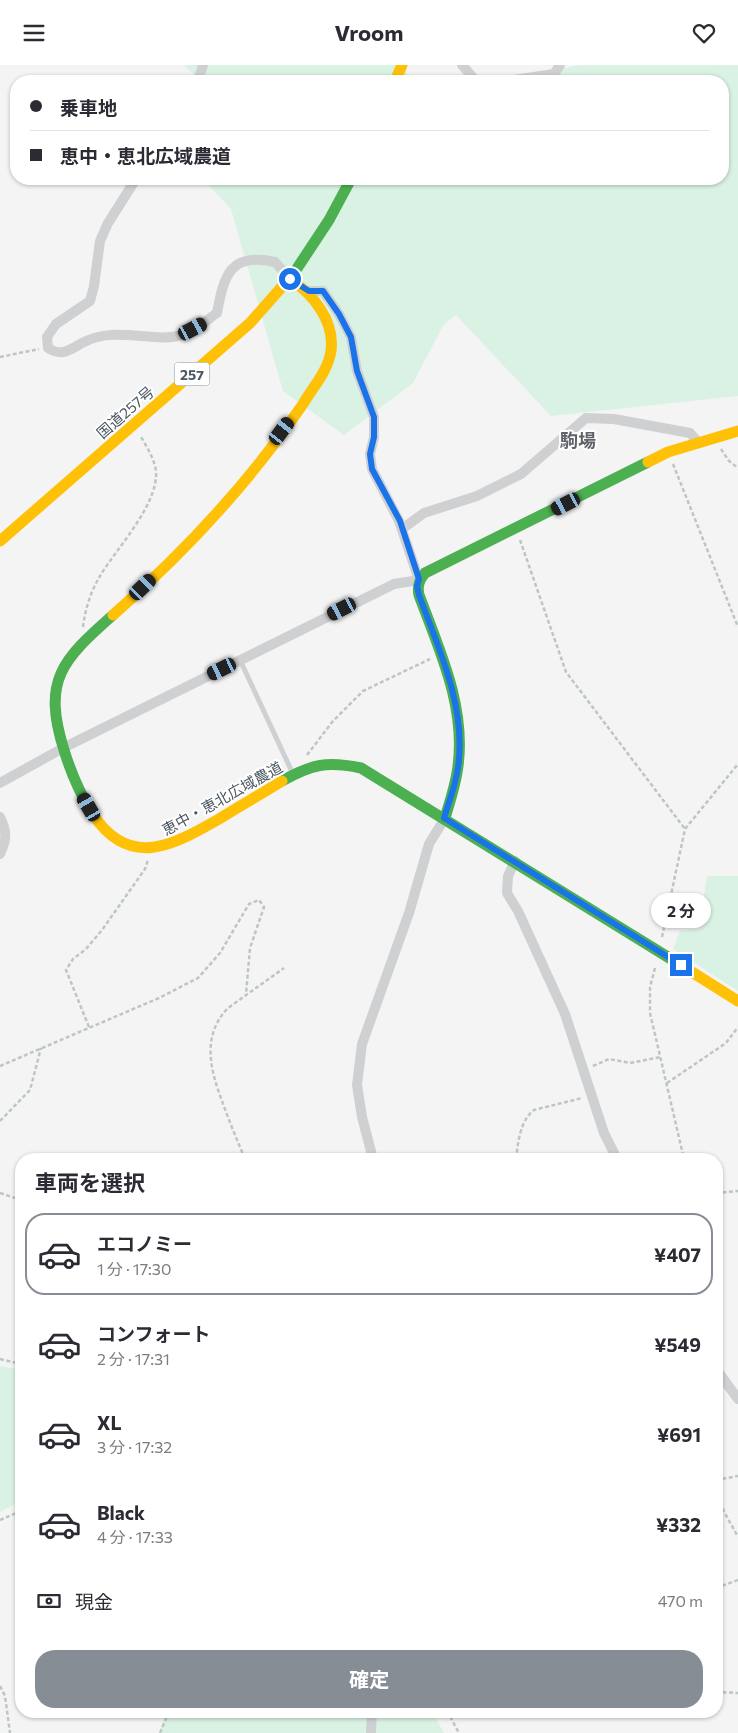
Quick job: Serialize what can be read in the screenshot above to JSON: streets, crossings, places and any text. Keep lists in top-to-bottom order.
{
  "streets": {
    "main road": ["257", "国道257号", "恵中・恵北広域農道"]
  },
  "districts": ["駒場"],
  "page": {
    "header": "Vroom",
    "banner": ["乗車地", "恵中・恵北広域農道"],
    "bubble": "2 分",
    "heading": "車両を選択",
    "list": [
      {
        "name": "エコノミー",
        "note": "1 分 · 17:30",
        "value": "¥407"
      },
      {
        "name": "コンフォート",
        "note": "2 分 · 17:31",
        "value": "¥549"
      },
      {
        "name": "XL",
        "note": "3 分 · 17:32",
        "value": "¥691"
      },
      {
        "name": "Black",
        "note": "4 分 · 17:33",
        "value": "¥332"
      }
    ],
    "pay": ["現金", "470 m"],
    "buttons": "確定"
  }
}
